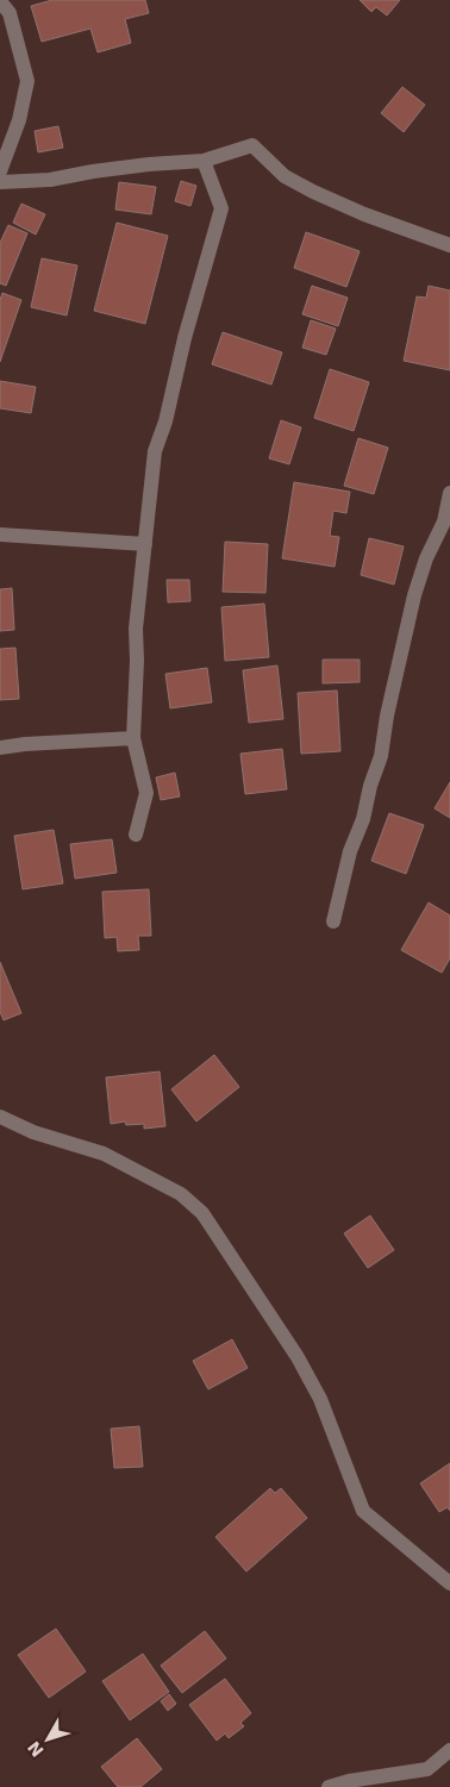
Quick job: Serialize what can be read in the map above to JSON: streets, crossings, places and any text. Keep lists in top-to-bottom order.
{
  "north": "bottom left"
}
